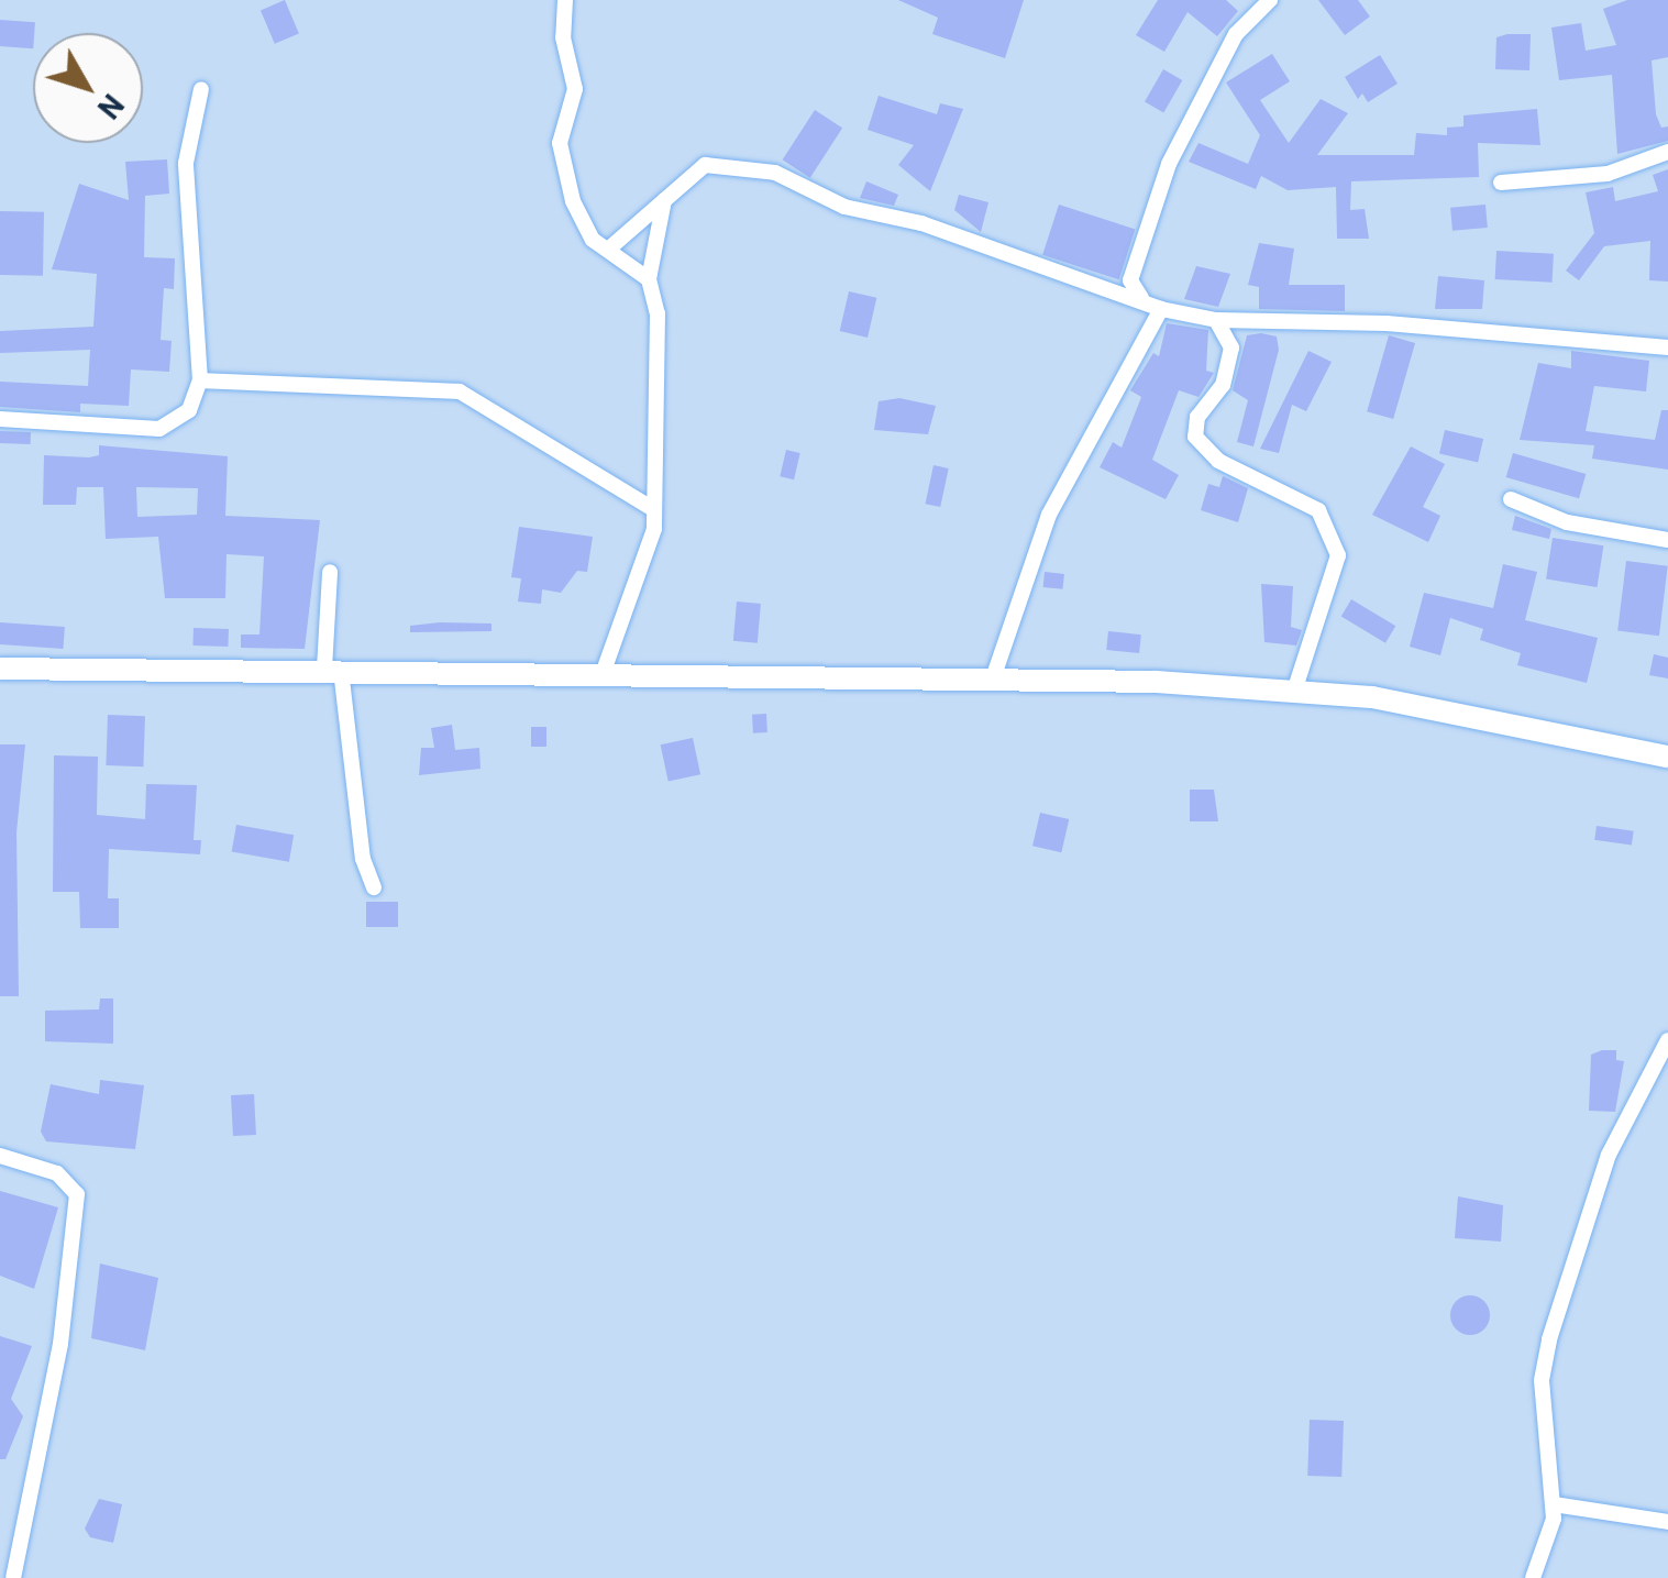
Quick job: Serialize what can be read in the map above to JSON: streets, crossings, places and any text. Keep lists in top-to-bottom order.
{
  "north": "bottom right"
}
